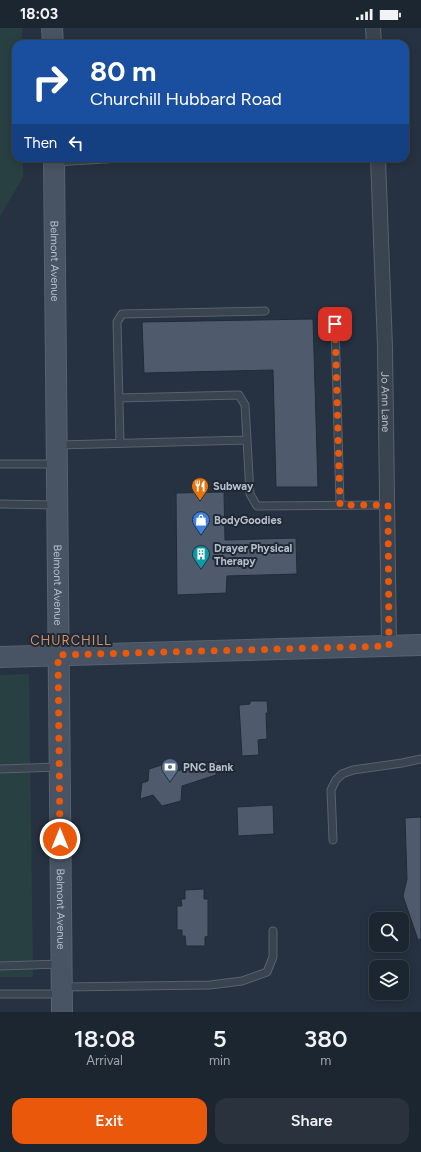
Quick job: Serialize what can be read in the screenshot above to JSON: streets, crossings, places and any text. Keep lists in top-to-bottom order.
{
  "streets": {
    "main road": ["Belmont Avenue"],
    "street": ["Jo Ann Lane"]
  },
  "districts": ["CHURCHILL"],
  "places": {
    "restaurant": ["Subway"],
    "shop": ["BodyGoodies"],
    "building": ["Drayer Physical Therapy"],
    "bank": ["PNC Bank"]
  },
  "page": {
    "status": "18:03",
    "turn": ["80 m", "Churchill Hubbard Road"],
    "then": "Then",
    "eta": [
      "18:08",
      "Arrival",
      "5",
      "min",
      "380",
      "m"
    ],
    "buttons": ["Exit", "Share"]
  }
}
